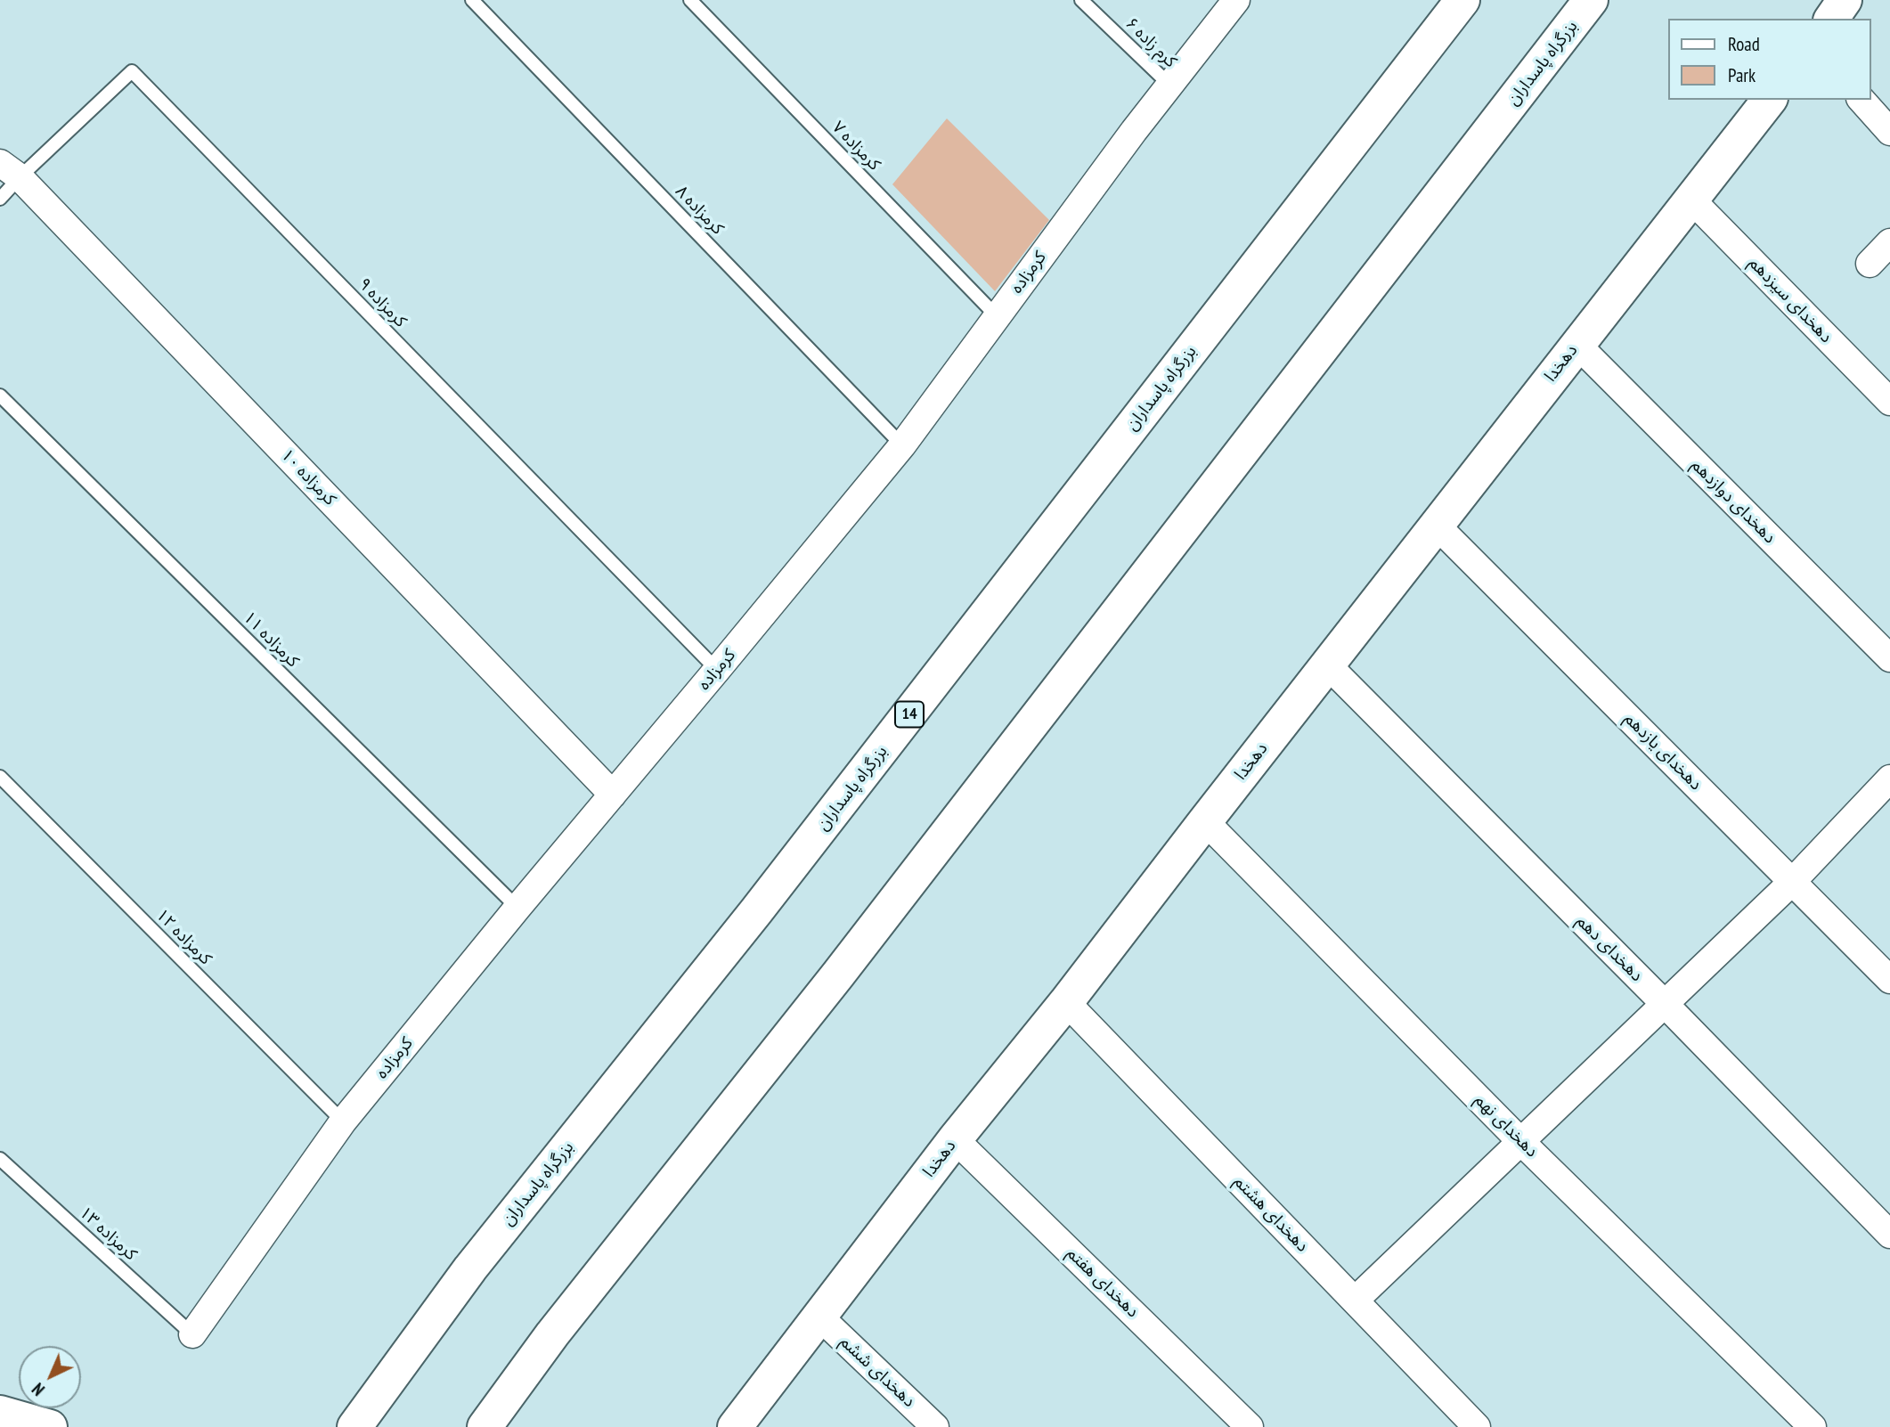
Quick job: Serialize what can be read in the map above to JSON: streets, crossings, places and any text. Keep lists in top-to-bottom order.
{
  "streets": {
    "main road": ["بزرگراه پاسداران", "دهخدا", "14"],
    "street": [
      "کرمزاده",
      "دهخدای سیزدهم",
      "کرمزاده ١٠",
      "دهخدای دوازدهم",
      "دهخدای یازدهم",
      "دهخدای دهم",
      "دهخدای نهم",
      "دهخدای هشتم",
      "دهخدای هفتم",
      "دهخدای ششم"
    ],
    "lane": [
      "کرم زاده ۶",
      "کرمزاده ٧",
      "کرمزاده ٨",
      "کرمزاده ٩",
      "کرمزاده ١١",
      "کرمزاده ١٢",
      "کرمزاده ۱۳"
    ]
  },
  "crossings": [
    ["کرم زاده ۶", "کرمزاده"],
    ["کرمزاده ٧", "کرمزاده"],
    ["کرمزاده ٨", "کرمزاده"],
    ["کرمزاده", "کرمزاده ٩"],
    ["کرمزاده", "کرمزاده ١٠"],
    ["کرمزاده", "کرمزاده ١١"],
    ["کرمزاده", "کرمزاده ١٢"],
    ["کرمزاده", "کرمزاده ۱۳"],
    ["دهخدای سیزدهم", "دهخدا"],
    ["کرمزاده ٩", "کرمزاده ١٠"],
    ["دهخدا", "دهخدای دوازدهم"],
    ["دهخدا", "دهخدای یازدهم"],
    ["دهخدا", "دهخدای دهم"],
    ["دهخدا", "دهخدای نهم"],
    ["دهخدا", "دهخدای هشتم"],
    ["دهخدا", "دهخدای هفتم"],
    ["دهخدا", "دهخدای ششم"]
  ],
  "legend": ["Road", "Park"],
  "north": "bottom left"
}
